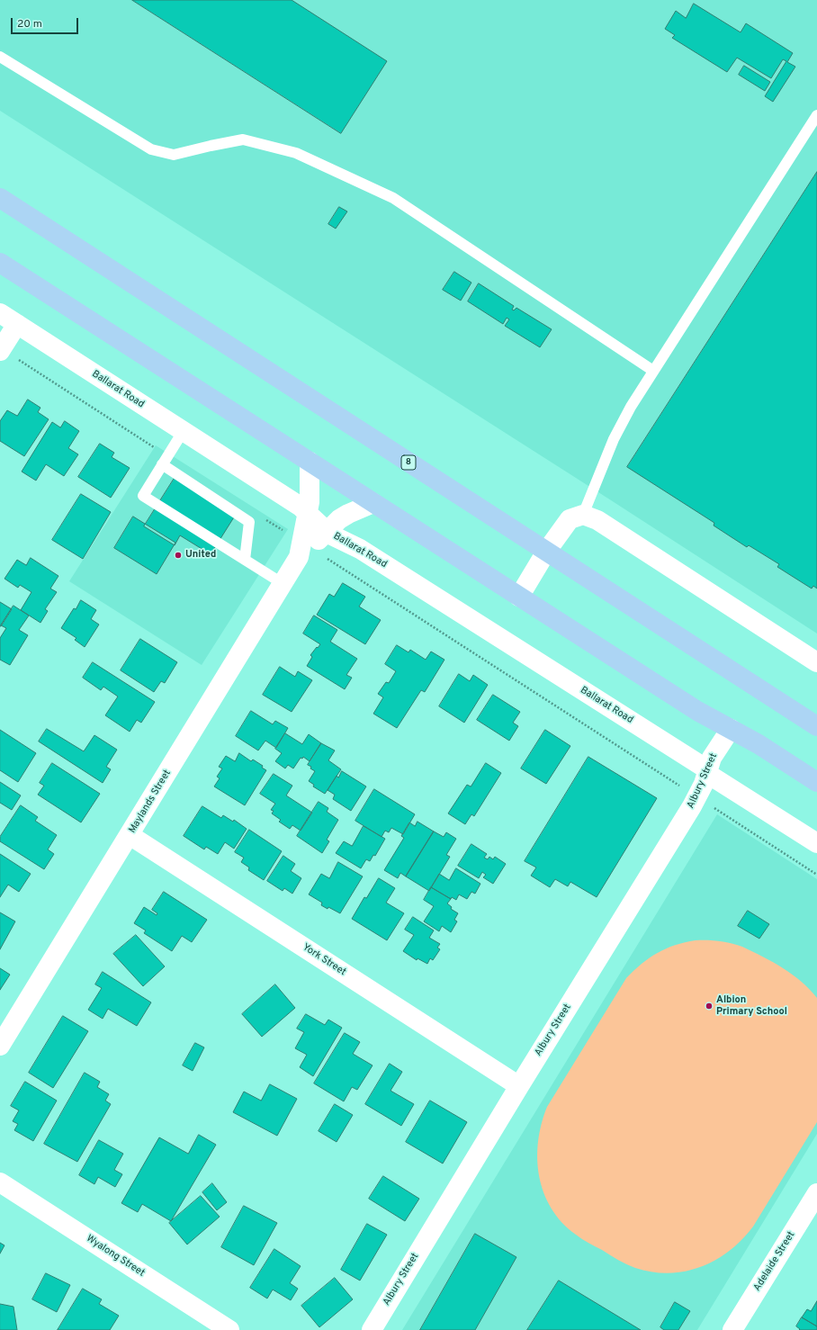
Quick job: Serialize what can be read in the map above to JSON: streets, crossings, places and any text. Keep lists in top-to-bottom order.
{
  "streets": {
    "highway": ["8"],
    "street": [
      "Ballarat Road",
      "Albury Street",
      "Maylands Street",
      "York Street",
      "Wyalong Street",
      "Adelaide Street"
    ]
  },
  "crossings": [
    ["Ballarat Road", "Albury Street"],
    ["Ballarat Road", "Maylands Street"],
    ["Albury Street", "York Street"],
    ["Maylands Street", "York Street"]
  ],
  "places": ["United", "Albion Primary School"],
  "scale_bar": "20 m"
}
